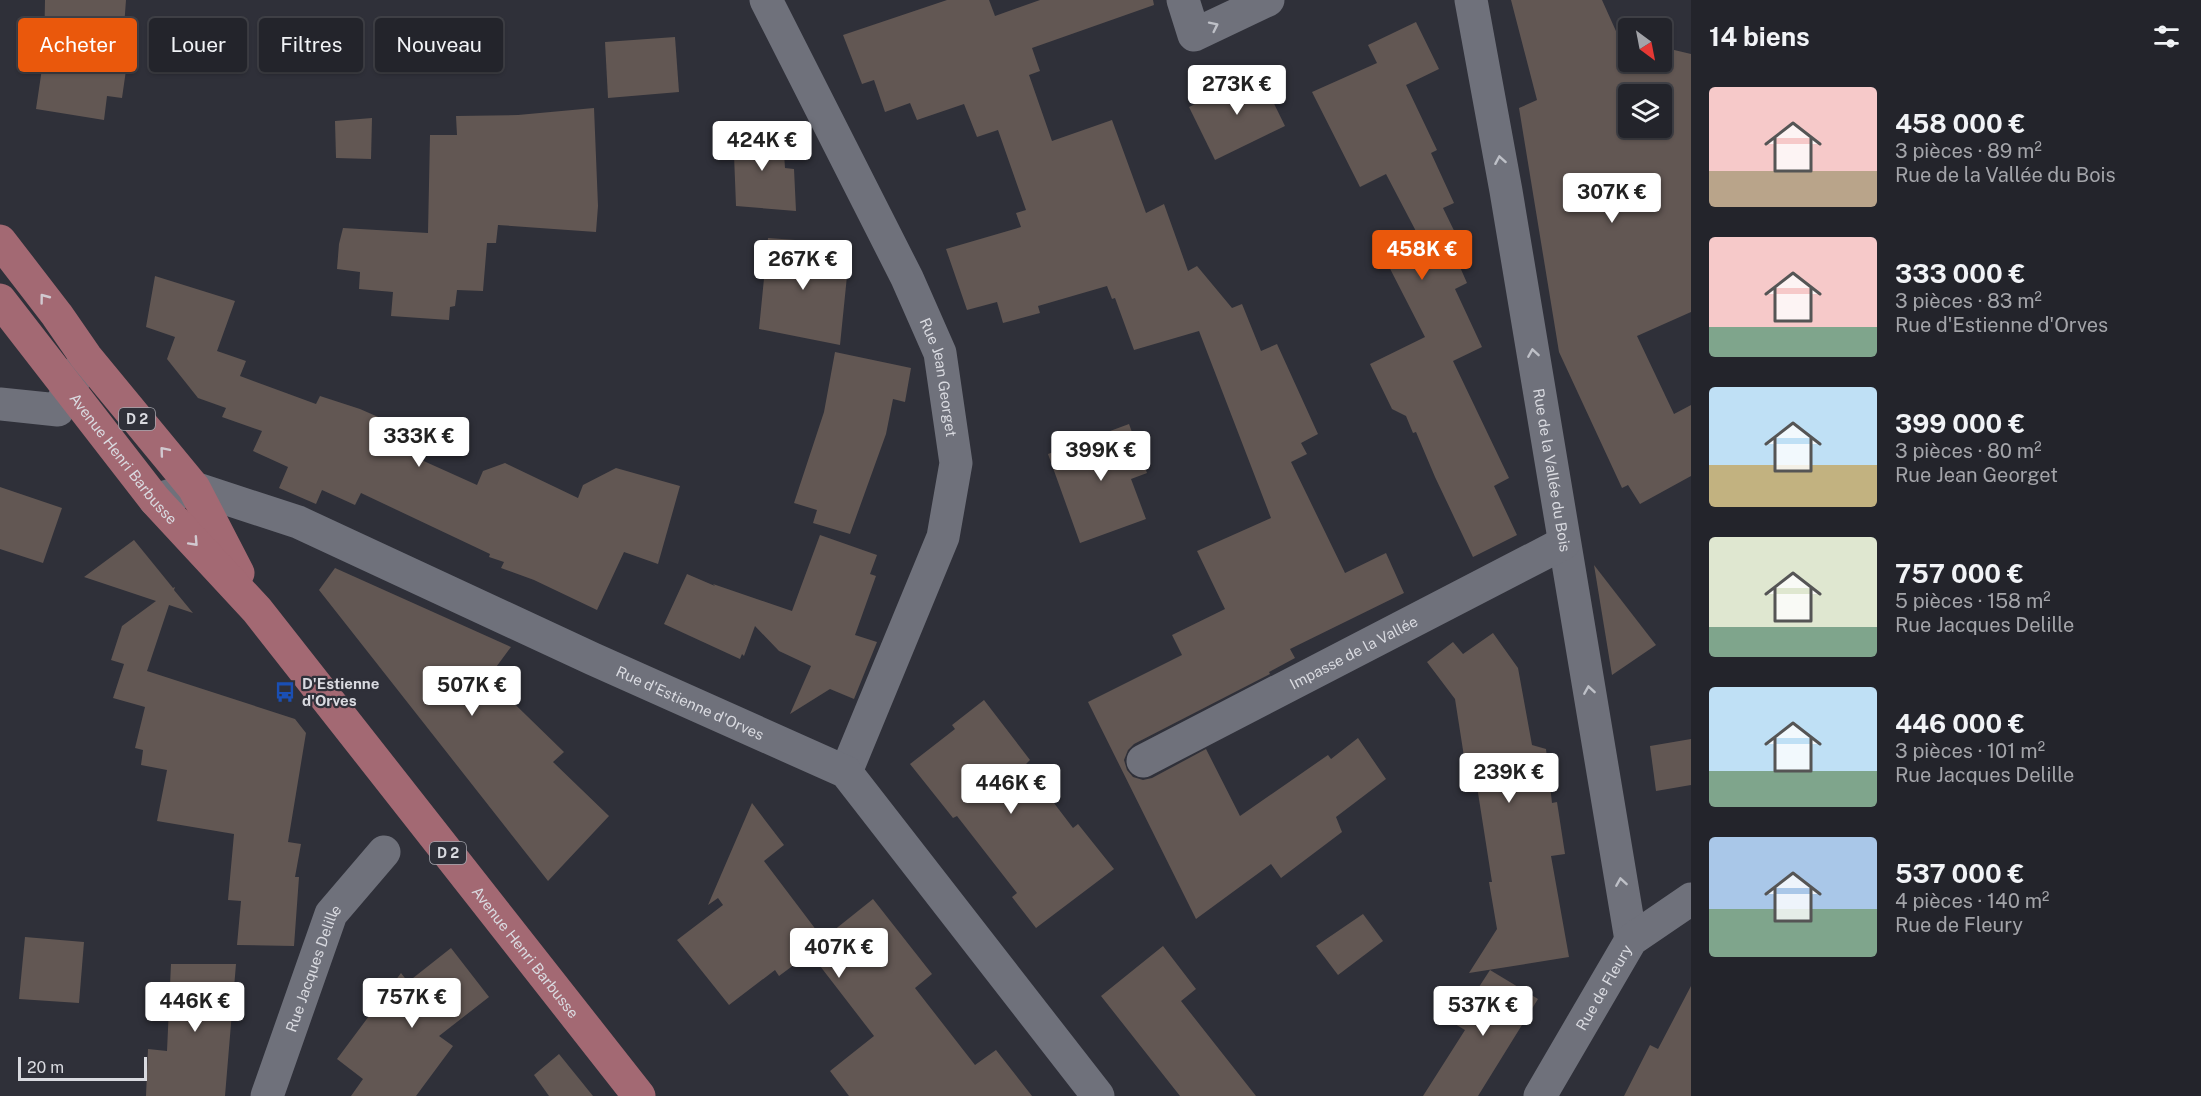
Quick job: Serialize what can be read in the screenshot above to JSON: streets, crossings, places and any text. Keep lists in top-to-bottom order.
{
  "streets": {
    "main road": ["D 2", "Avenue Henri Barbusse"],
    "street": [
      "Rue Jean Georget",
      "Rue de la Vallée du Bois",
      "Impasse de la Vallée",
      "Rue d'Estienne d'Orves",
      "Rue Jacques Delille",
      "Rue de Fleury"
    ]
  },
  "crossings": [
    ["Rue Jean Georget", "Rue d'Estienne d'Orves"],
    ["Avenue Henri Barbusse", "Rue d'Estienne d'Orves"],
    ["Rue de la Vallée du Bois", "Impasse de la Vallée"],
    ["Rue de la Vallée du Bois", "Rue de Fleury"]
  ],
  "one_way": ["Rue de la Vallée du Bois"],
  "places": {
    "bus stop": ["D'Estienne d'Orves"]
  },
  "scale_bar": "20 m",
  "north": "bottom right",
  "page": {
    "heading": "14 biens",
    "chip": [
      "Acheter",
      "Louer",
      "Filtres",
      "Nouveau"
    ],
    "price": [
      "273K €",
      "424K €",
      "307K €",
      "458K €",
      "267K €",
      "333K €",
      "399K €",
      "507K €",
      "239K €",
      "446K €",
      "407K €",
      "757K €",
      "446K €",
      "537K €"
    ],
    "list": [
      {
        "name": "458 000 €",
        "note": "3 pièces · 89 m² · Rue de la Vallée du Bois"
      },
      {
        "name": "333 000 €",
        "note": "3 pièces · 83 m² · Rue d'Estienne d'Orves"
      },
      {
        "name": "399 000 €",
        "note": "3 pièces · 80 m² · Rue Jean Georget"
      },
      {
        "name": "757 000 €",
        "note": "5 pièces · 158 m² · Rue Jacques Delille"
      },
      {
        "name": "446 000 €",
        "note": "3 pièces · 101 m² · Rue Jacques Delille"
      },
      {
        "name": "537 000 €",
        "note": "4 pièces · 140 m² · Rue de Fleury"
      }
    ],
    "scale": "20 m"
  }
}
